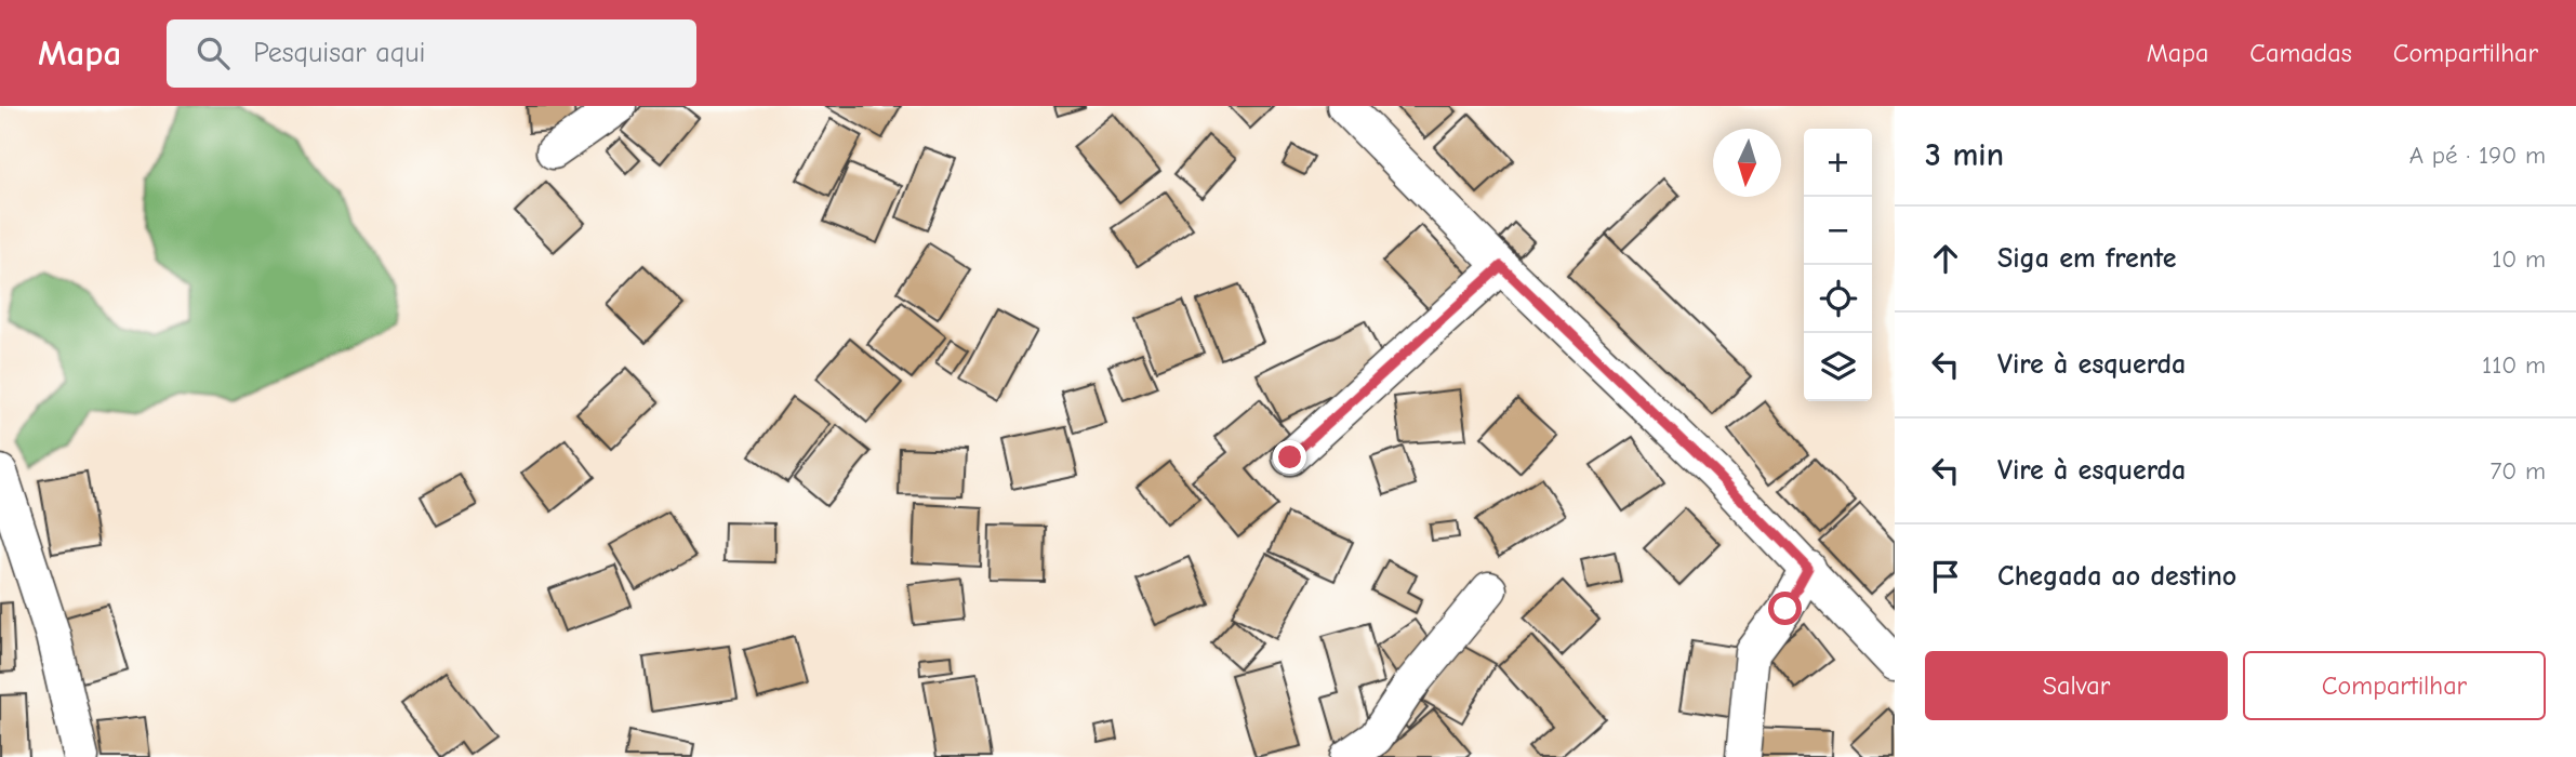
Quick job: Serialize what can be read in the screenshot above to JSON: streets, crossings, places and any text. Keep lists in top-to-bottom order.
{
  "north": "bottom",
  "page": {
    "header": "Mapa",
    "search": "Pesquisar aqui",
    "nav": ["Mapa", "Camadas", "Compartilhar"],
    "heading": ["3 min", "A pé · 190 m"],
    "map_buttons": ["+", "−"],
    "list": [
      ["Siga em frente", "10 m"],
      ["Vire à esquerda", "110 m"],
      ["Vire à esquerda", "70 m"],
      "Chegada ao destino"
    ],
    "buttons": ["Salvar", "Compartilhar"]
  }
}
